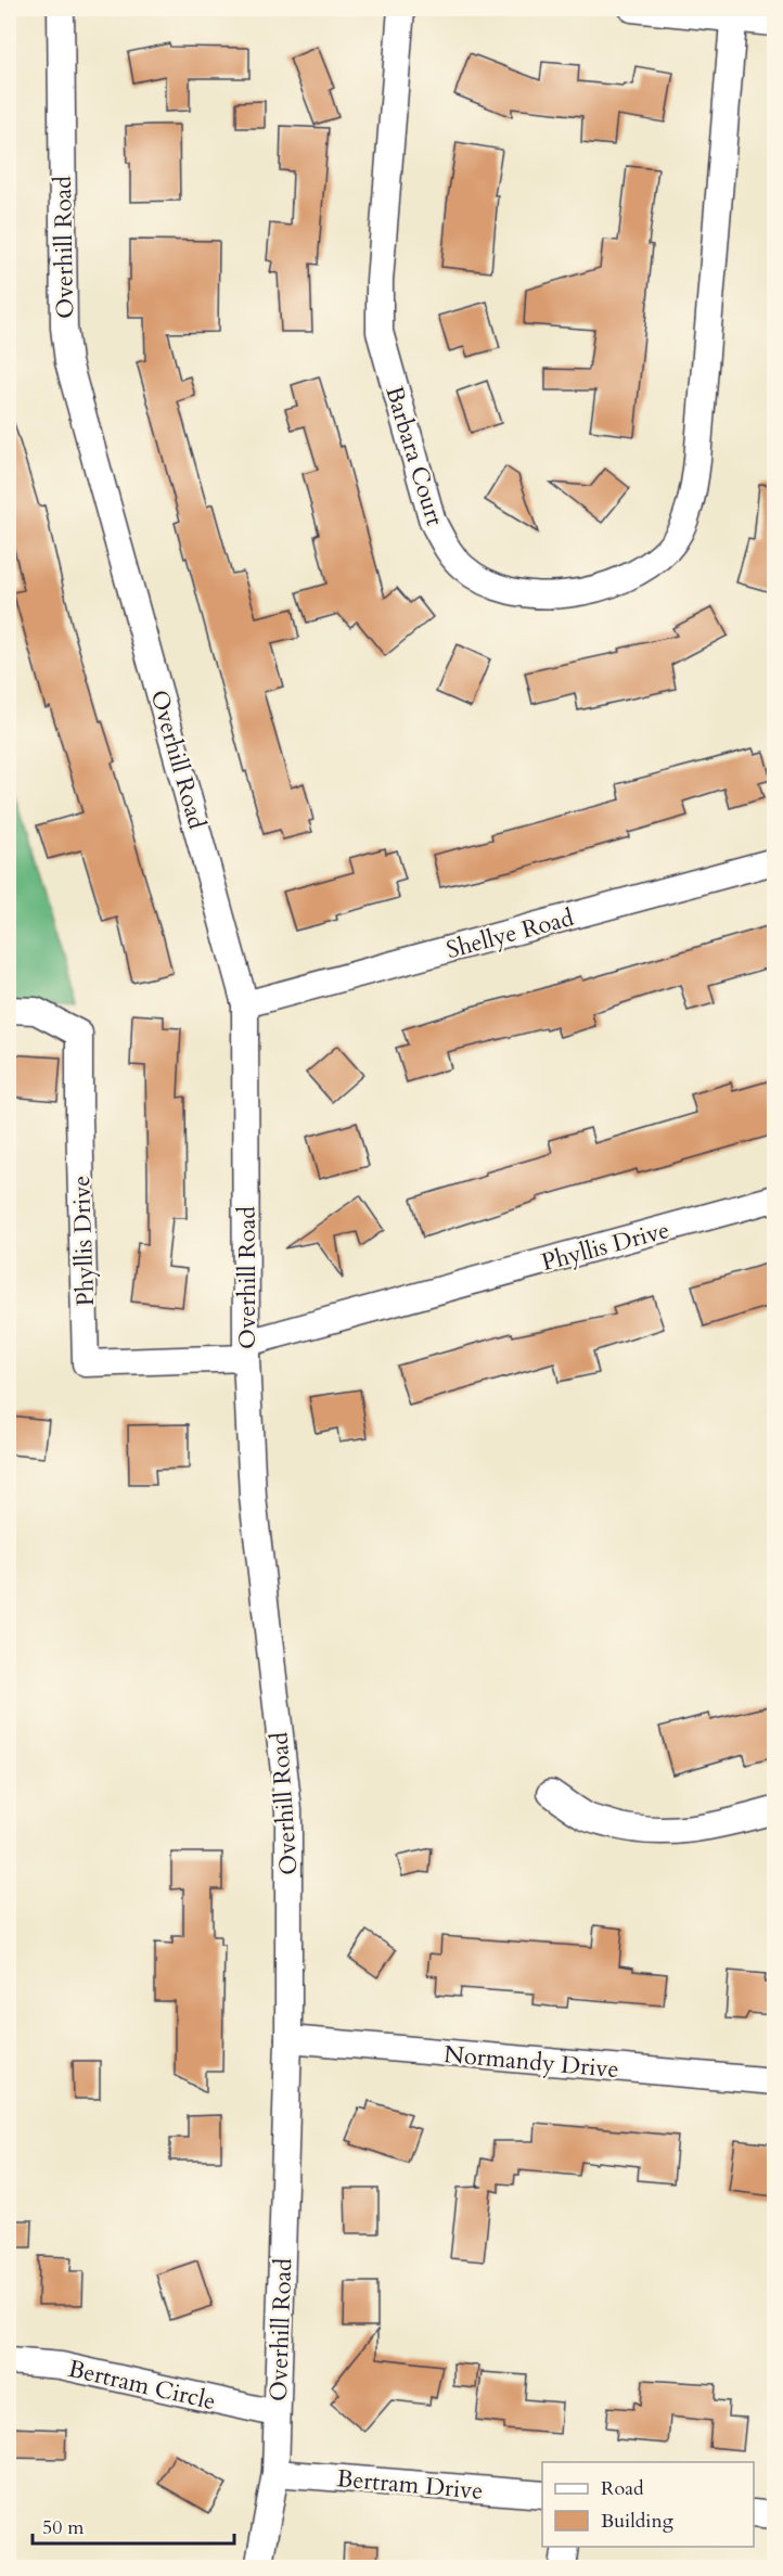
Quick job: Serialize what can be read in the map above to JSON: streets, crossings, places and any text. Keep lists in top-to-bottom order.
{
  "streets": {
    "street": [
      "Overhill Road",
      "Barbara Court",
      "Shellye Road",
      "Phyllis Drive",
      "Normandy Drive",
      "Bertram Circle",
      "Bertram Drive"
    ]
  },
  "crossings": [
    ["Overhill Road", "Shellye Road"],
    ["Overhill Road", "Phyllis Drive"],
    ["Overhill Road", "Normandy Drive"],
    ["Overhill Road", "Bertram Circle"],
    ["Overhill Road", "Bertram Drive"]
  ],
  "legend": ["Road", "Building"],
  "scale_bar": "50 m"
}
